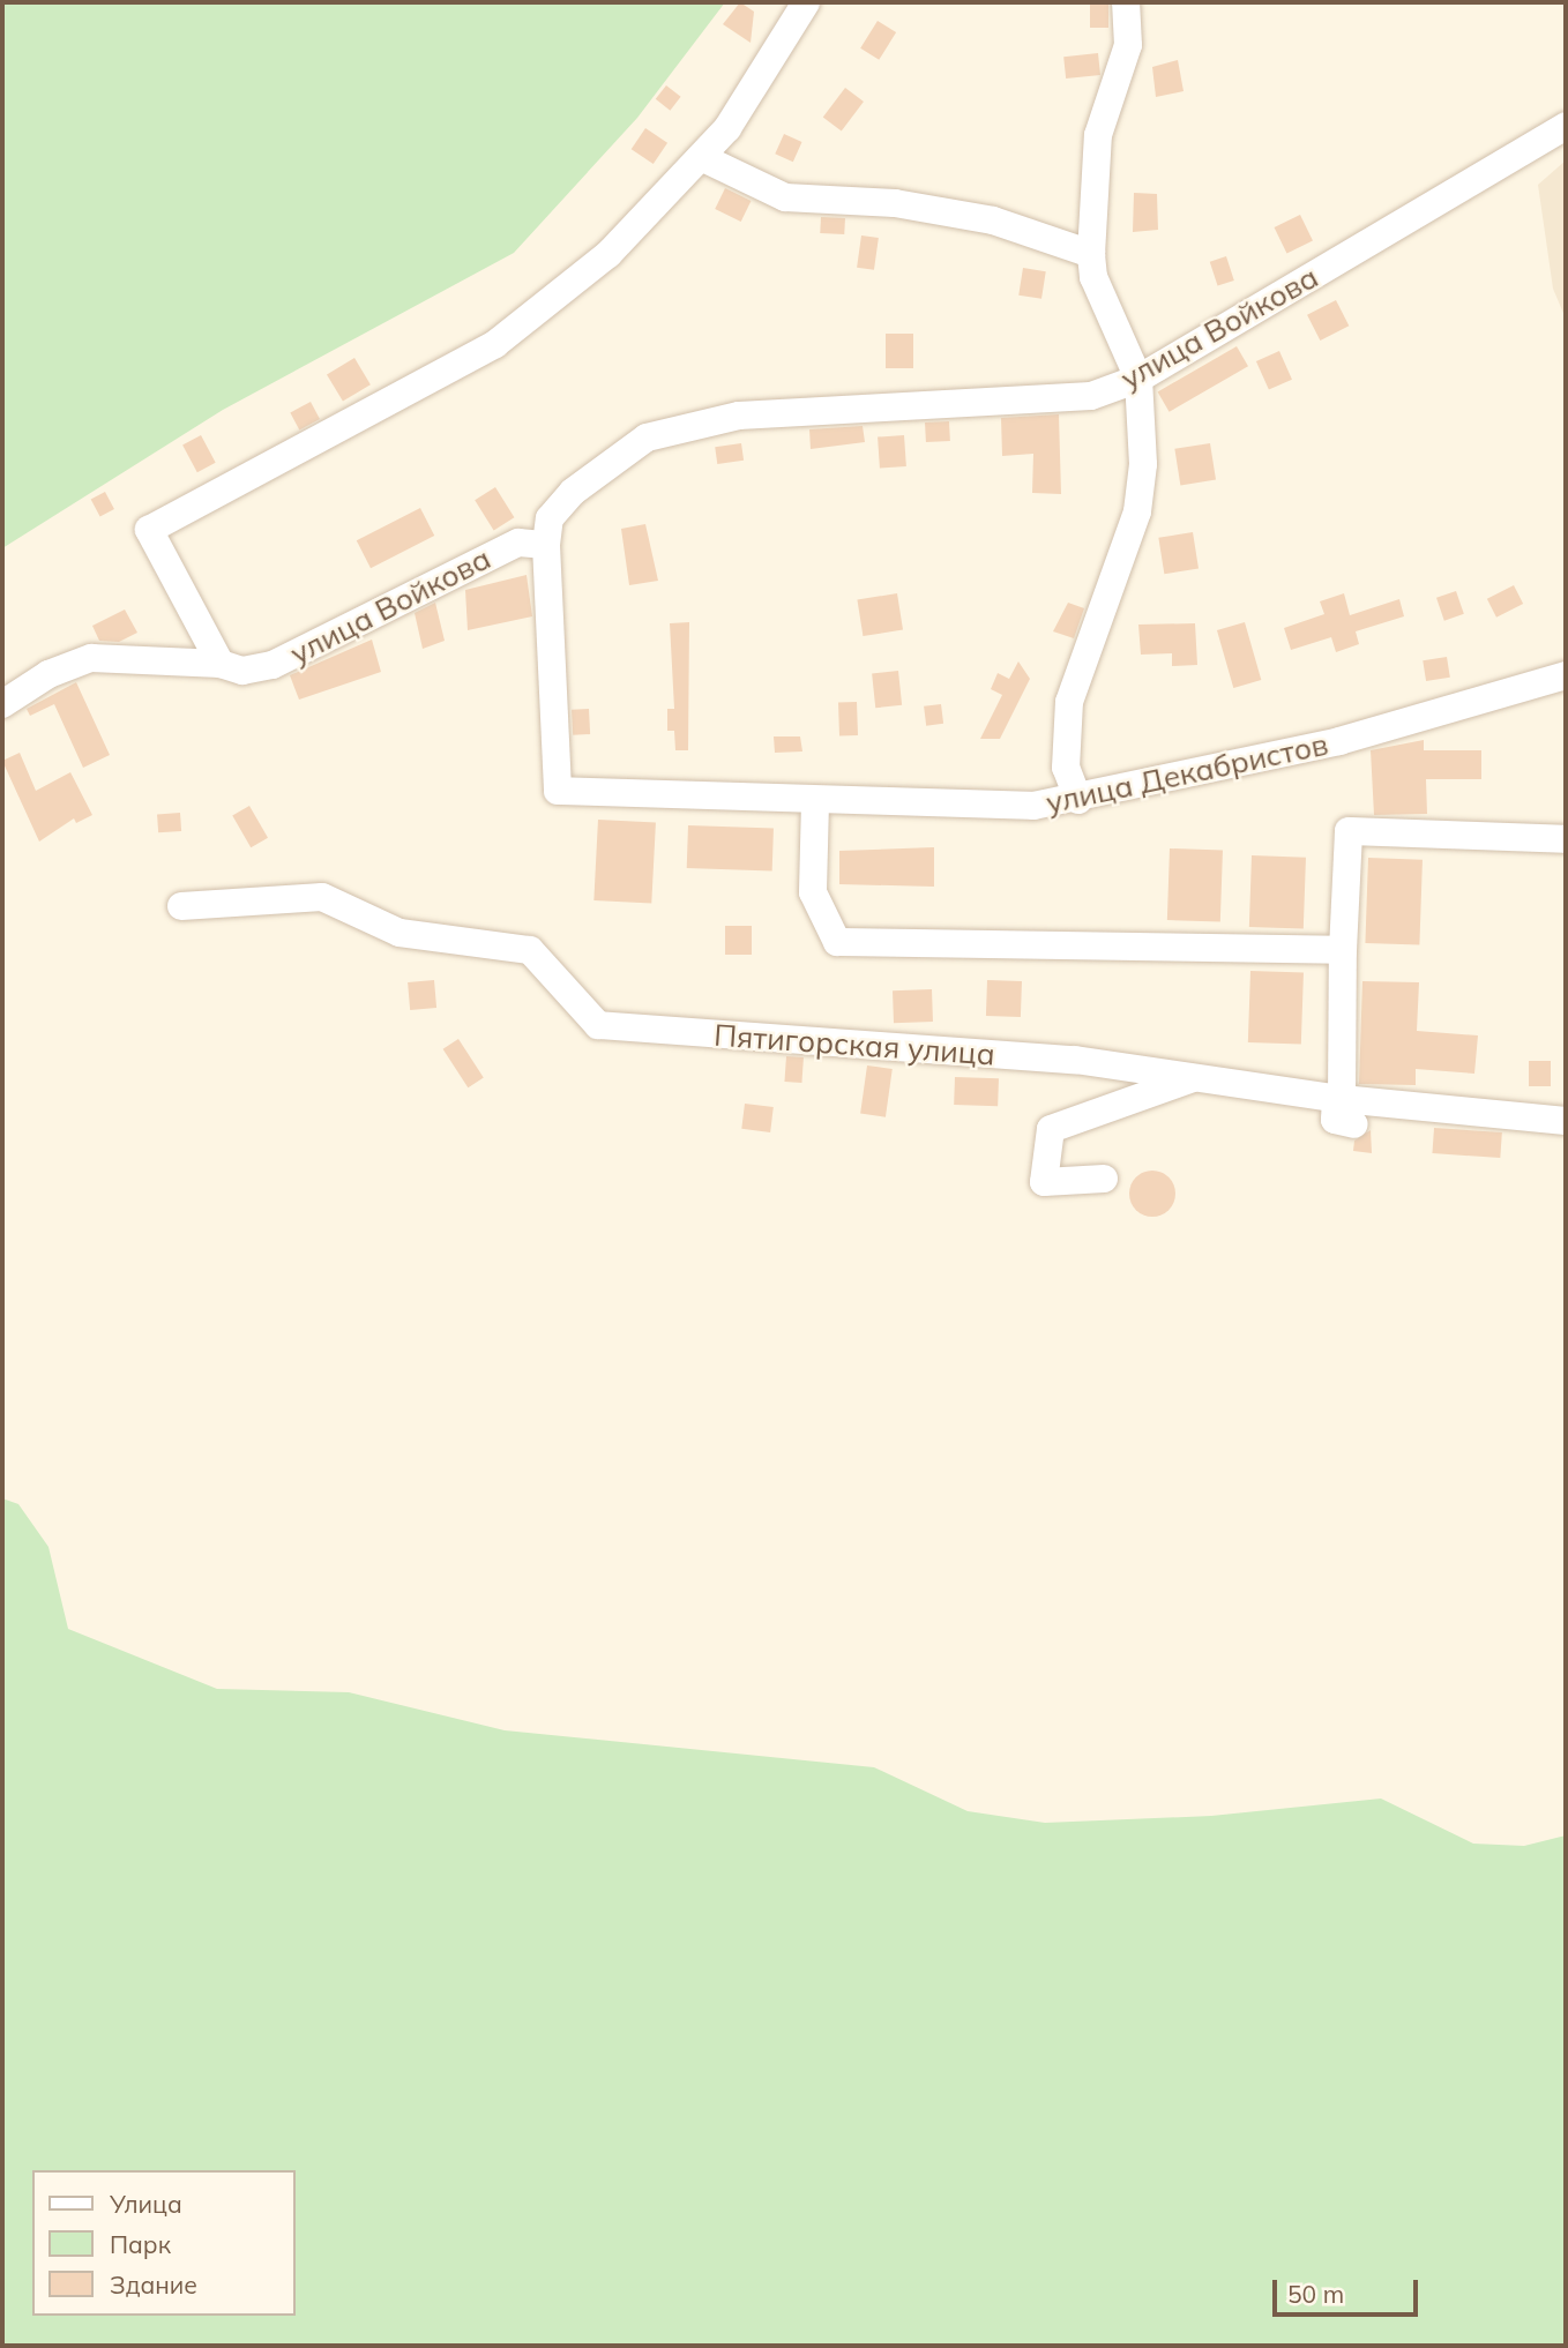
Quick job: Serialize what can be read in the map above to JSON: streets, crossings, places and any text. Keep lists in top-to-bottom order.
{
  "streets": {
    "street": ["улица Войкова", "улица Декабристов", "Пятигорская улица"]
  },
  "crossings": [
    ["улица Войкова", "улица Декабристов"]
  ],
  "legend": ["Улица", "Парк", "Здание"],
  "scale_bar": "50 m"
}
